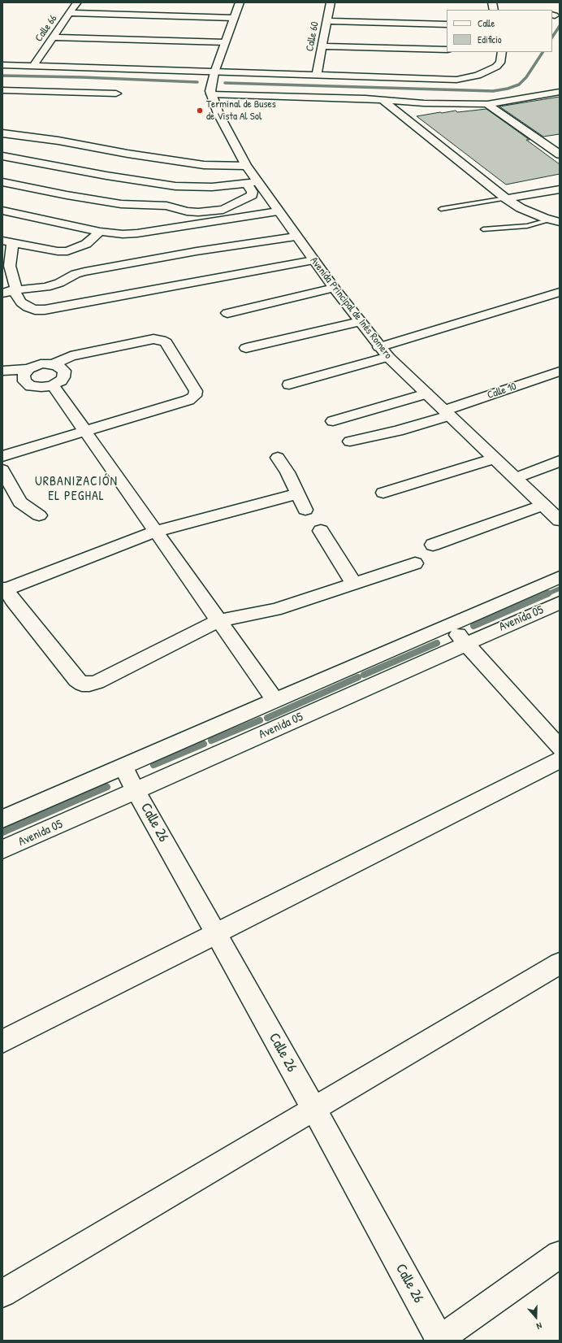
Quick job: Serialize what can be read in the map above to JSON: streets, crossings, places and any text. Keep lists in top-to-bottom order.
{
  "streets": {
    "street": [
      "Calle 66",
      "Calle 60",
      "Avenida Principal de Inés Romero",
      "Calle 10",
      "Avenida 05",
      "Calle 26"
    ]
  },
  "crossings": [
    ["Avenida Principal de Inés Romero", "Calle 10"],
    ["Avenida 05", "Calle 26"]
  ],
  "districts": ["URBANIZACIÓN EL PEGHAL"],
  "places": ["Terminal de Buses de Vista Al Sol"],
  "legend": ["Calle", "Edificio"],
  "north": "bottom"
}
